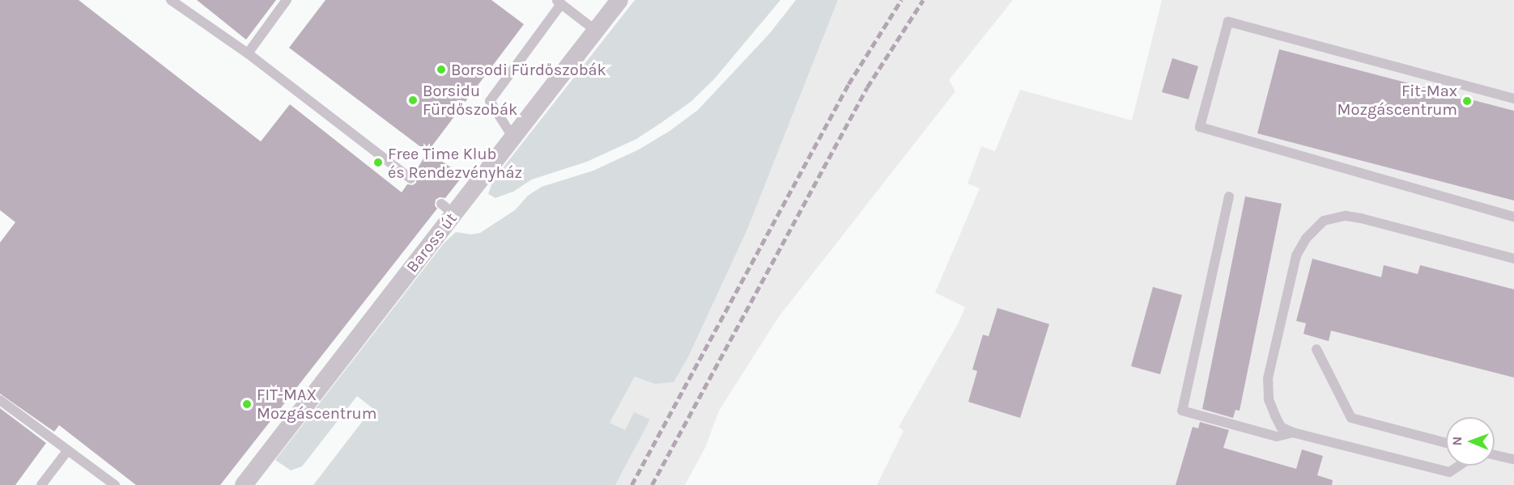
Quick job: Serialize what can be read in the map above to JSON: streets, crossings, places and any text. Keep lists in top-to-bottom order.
{
  "streets": {
    "street": ["Baross út"]
  },
  "places": [
    "Borsodi Fürdőszobák",
    "Borsidu Fürdőszobák",
    "Fit-Max Mozgáscentrum",
    "Free Time Klub és Rendezvényház",
    "FIT-MAX Mozgáscentrum"
  ],
  "north": "left"
}
